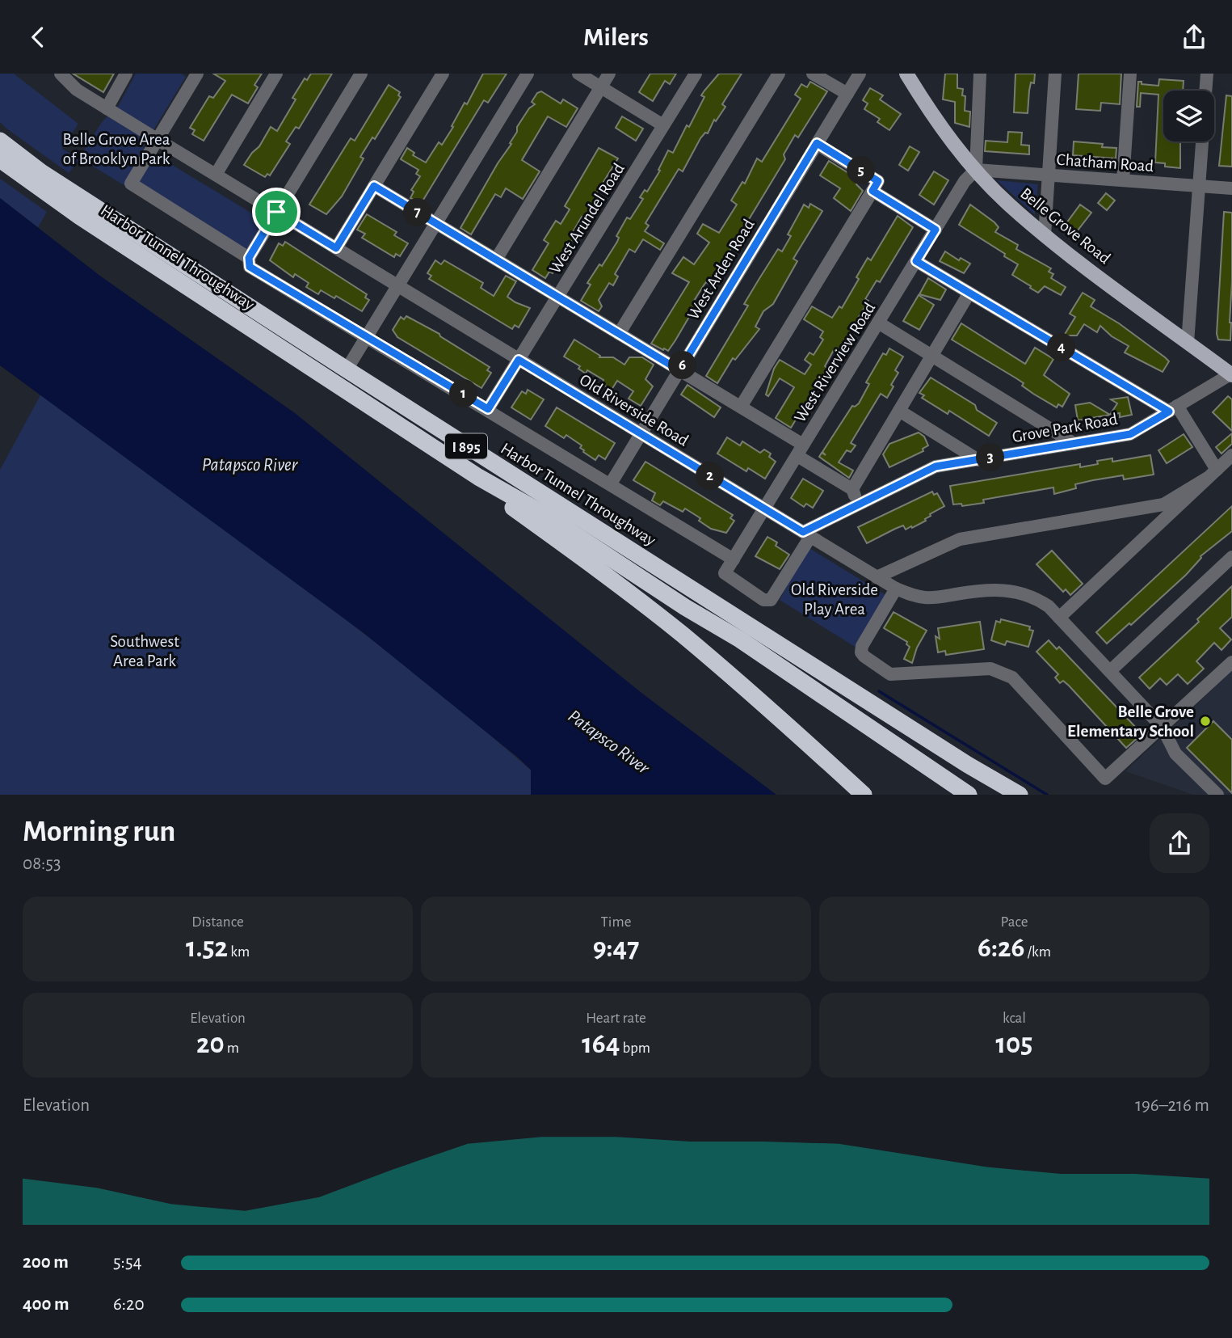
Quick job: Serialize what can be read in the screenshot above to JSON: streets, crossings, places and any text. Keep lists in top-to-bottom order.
{
  "streets": {
    "highway": ["Harbor Tunnel Throughway", "I 895"],
    "main road": ["Belle Grove Road"],
    "street": [
      "Chatham Road",
      "West Arundel Road",
      "West Arden Road",
      "West Riverview Road",
      "Old Riverside Road",
      "Grove Park Road"
    ]
  },
  "crossings": [
    ["Chatham Road", "Belle Grove Road"],
    ["Chatham Road", "West Riverview Road"],
    ["West Arundel Road", "Old Riverside Road"],
    ["Belle Grove Road", "West Riverview Road"],
    ["Belle Grove Road", "Grove Park Road"],
    ["West Arden Road", "Old Riverside Road"],
    ["West Riverview Road", "Old Riverside Road"],
    ["West Riverview Road", "Grove Park Road"],
    ["Old Riverside Road", "Grove Park Road"]
  ],
  "water": ["Patapsco River"],
  "parks": ["Belle Grove Area of Brooklyn Park", "Old Riverside Play Area", "Southwest Area Park"],
  "places": ["Belle Grove Elementary School"],
  "page": {
    "header": "Milers",
    "pins": [
      "5",
      "7",
      "4",
      "6",
      "1",
      "3",
      "2"
    ],
    "heading": ["Morning run", "08:53"],
    "stats": [
      ["Distance", "1.52 km"],
      ["Time", "9:47"],
      ["Pace", "6:26 /km"],
      ["Elevation", "20 m"],
      ["Heart rate", "164 bpm"],
      ["kcal", "105"]
    ],
    "chart": ["Elevation", "196–216 m"],
    "list": [
      {
        "name": "200 m",
        "note": "5:54"
      },
      {
        "name": "400 m",
        "note": "6:20"
      }
    ]
  }
}
